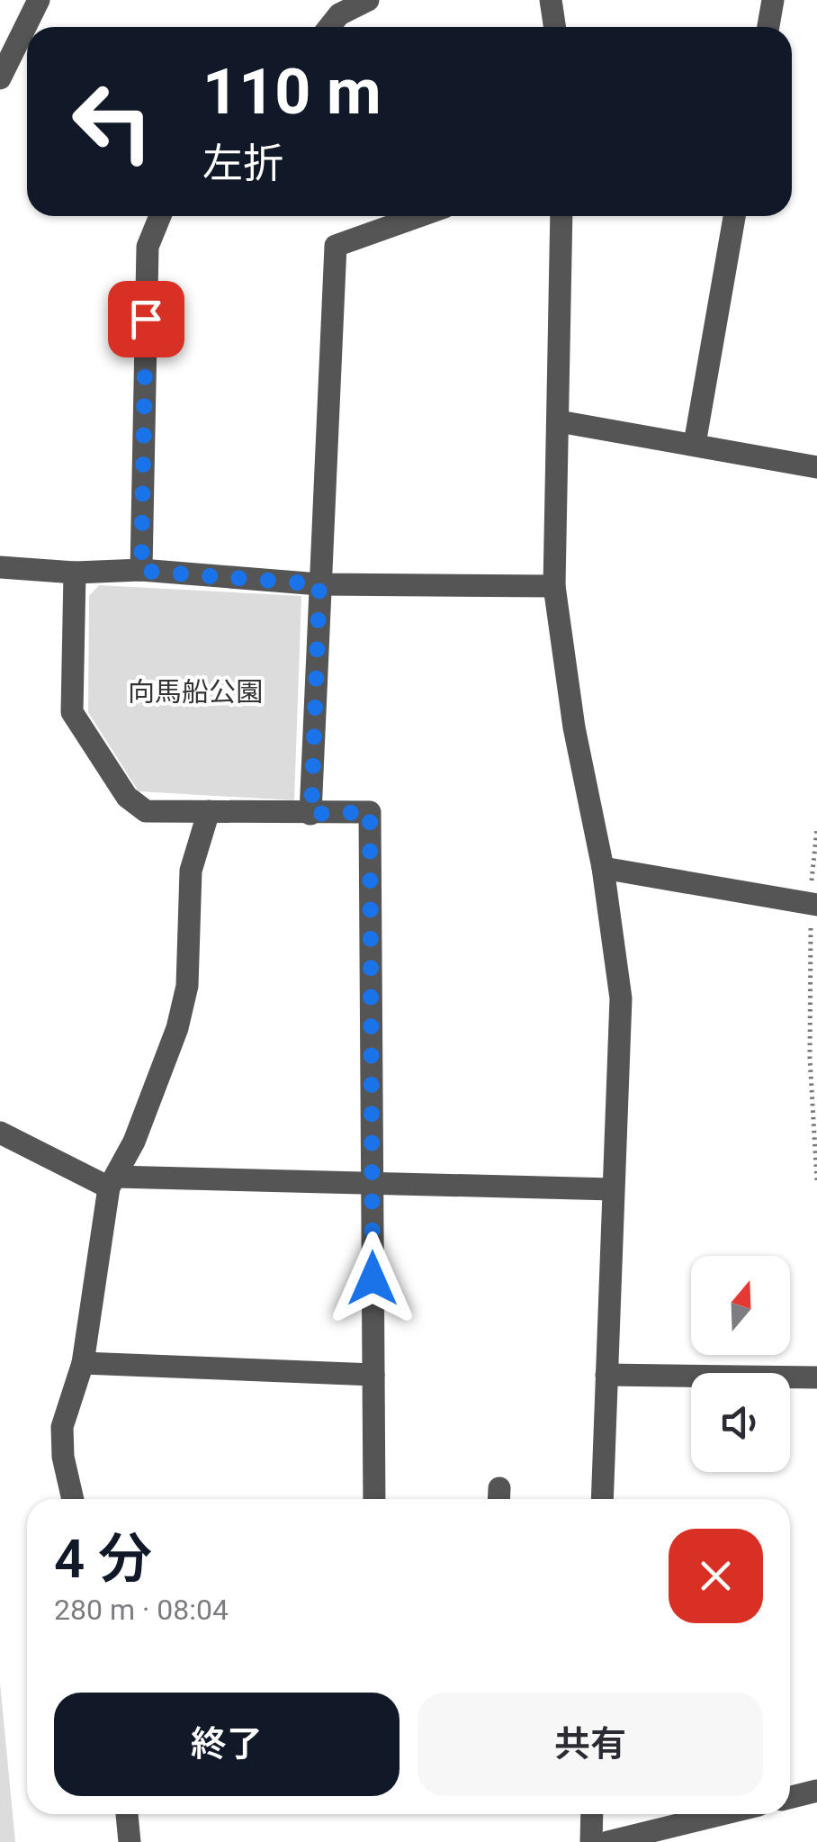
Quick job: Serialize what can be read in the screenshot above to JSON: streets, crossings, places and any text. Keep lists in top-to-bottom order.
{
  "parks": ["向馬船公園"],
  "north": "top",
  "page": {
    "turn": ["110 m", "左折"],
    "heading": ["4 分", "280 m · 08:04"],
    "buttons": ["終了", "共有"]
  }
}
